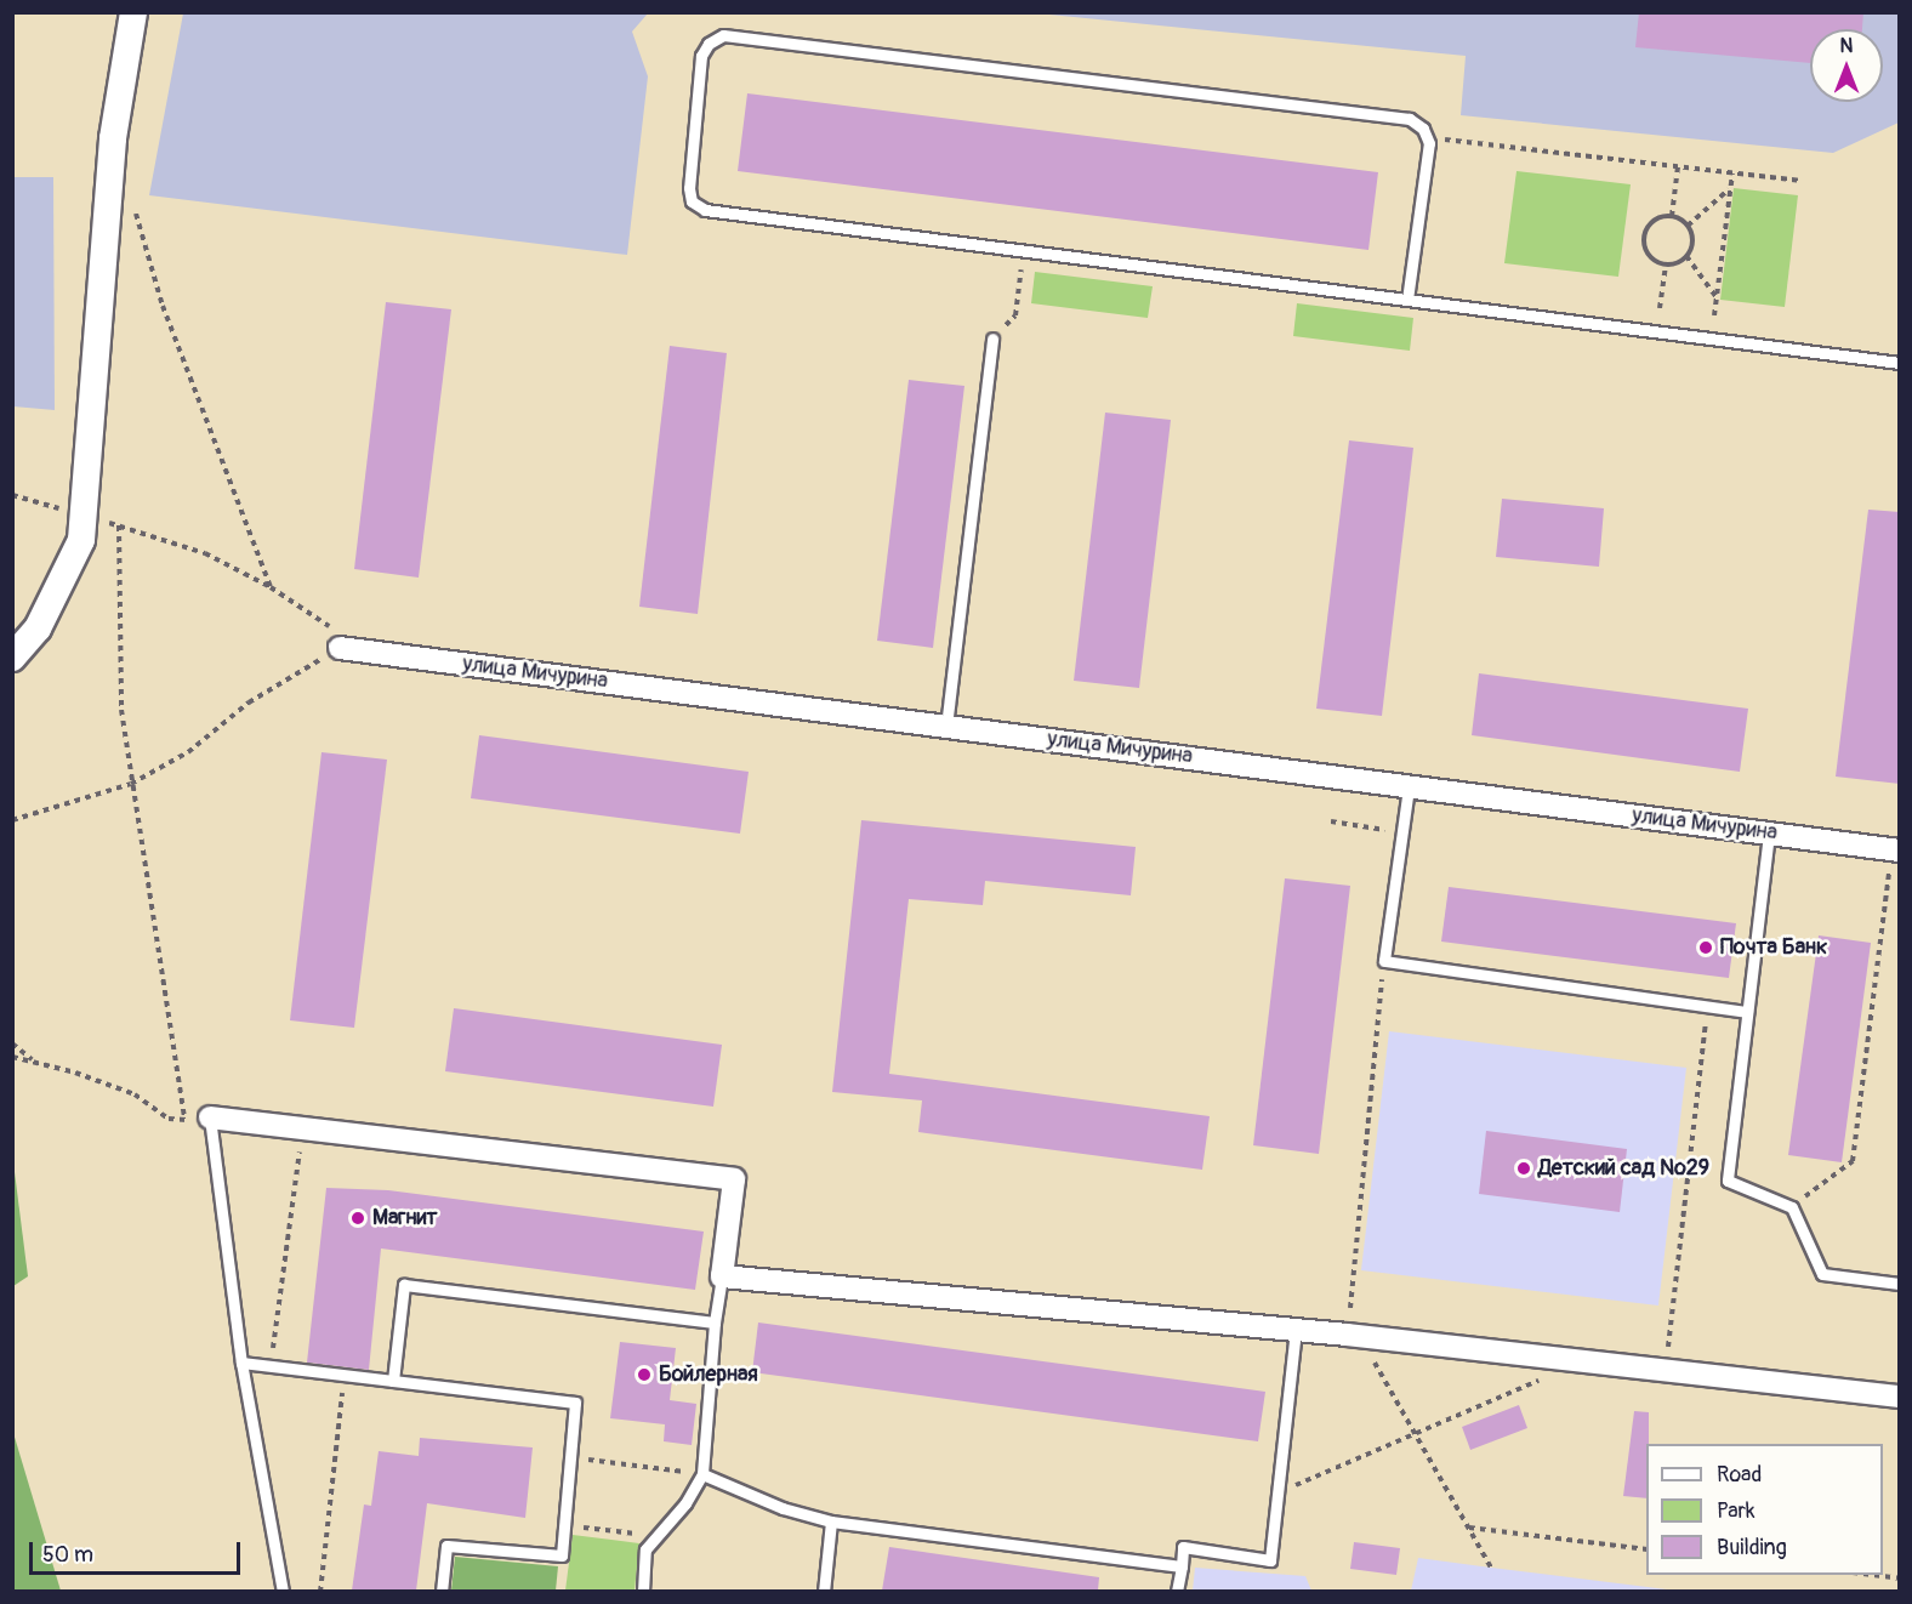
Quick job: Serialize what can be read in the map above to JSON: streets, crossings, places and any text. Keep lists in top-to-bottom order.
{
  "streets": {
    "street": ["улица Мичурина"]
  },
  "places": [
    "Почта Банк",
    "Детский сад №29",
    "Магнит",
    "Бойлерная"
  ],
  "legend": ["Road", "Park", "Building"],
  "scale_bar": "50 m",
  "north": "top"
}
